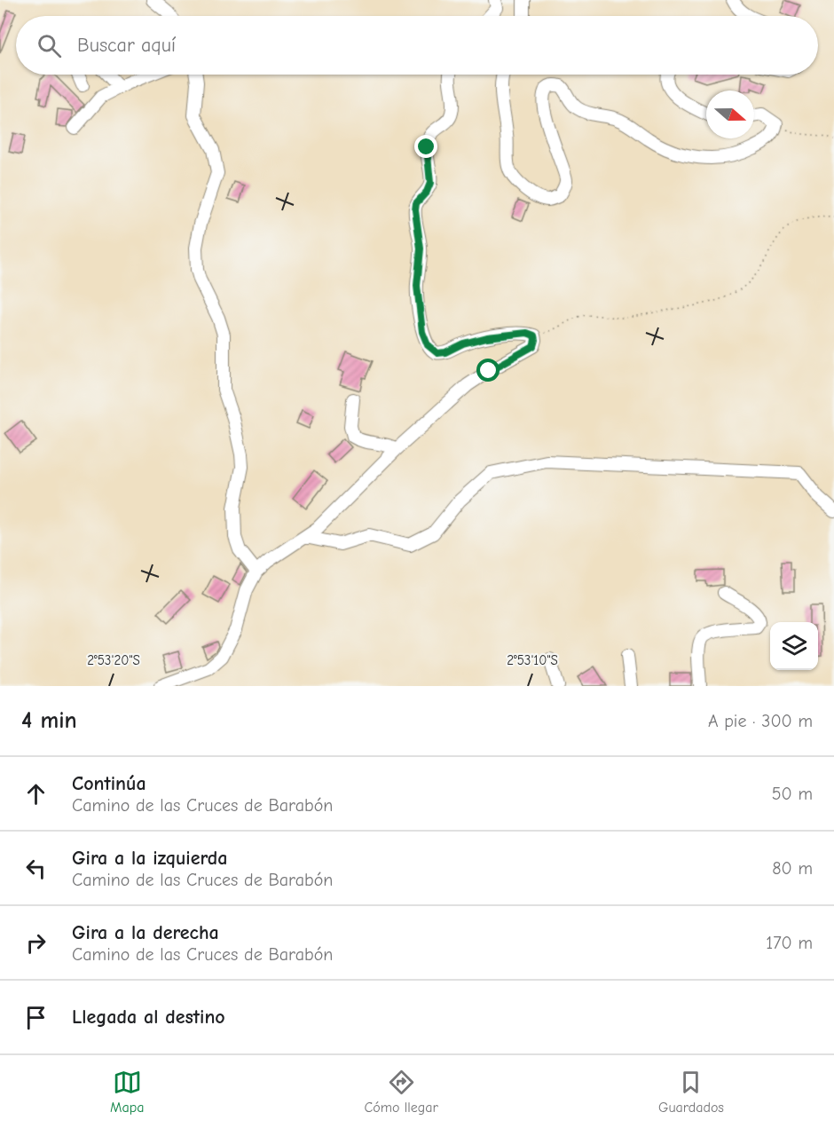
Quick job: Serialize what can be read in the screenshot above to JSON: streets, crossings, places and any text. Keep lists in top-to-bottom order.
{
  "north": "right",
  "page": {
    "search": "Buscar aquí",
    "heading": ["4 min", "A pie · 300 m"],
    "list": [
      ["Continúa", "Camino de las Cruces de Barabón", "50 m"],
      ["Gira a la izquierda", "Camino de las Cruces de Barabón", "80 m"],
      ["Gira a la derecha", "Camino de las Cruces de Barabón", "170 m"],
      "Llegada al destino"
    ],
    "nav": ["Mapa", "Cómo llegar", "Guardados"]
  },
  "coordinates": ["2°53'20\"S", "2°53'10\"S"]
}
